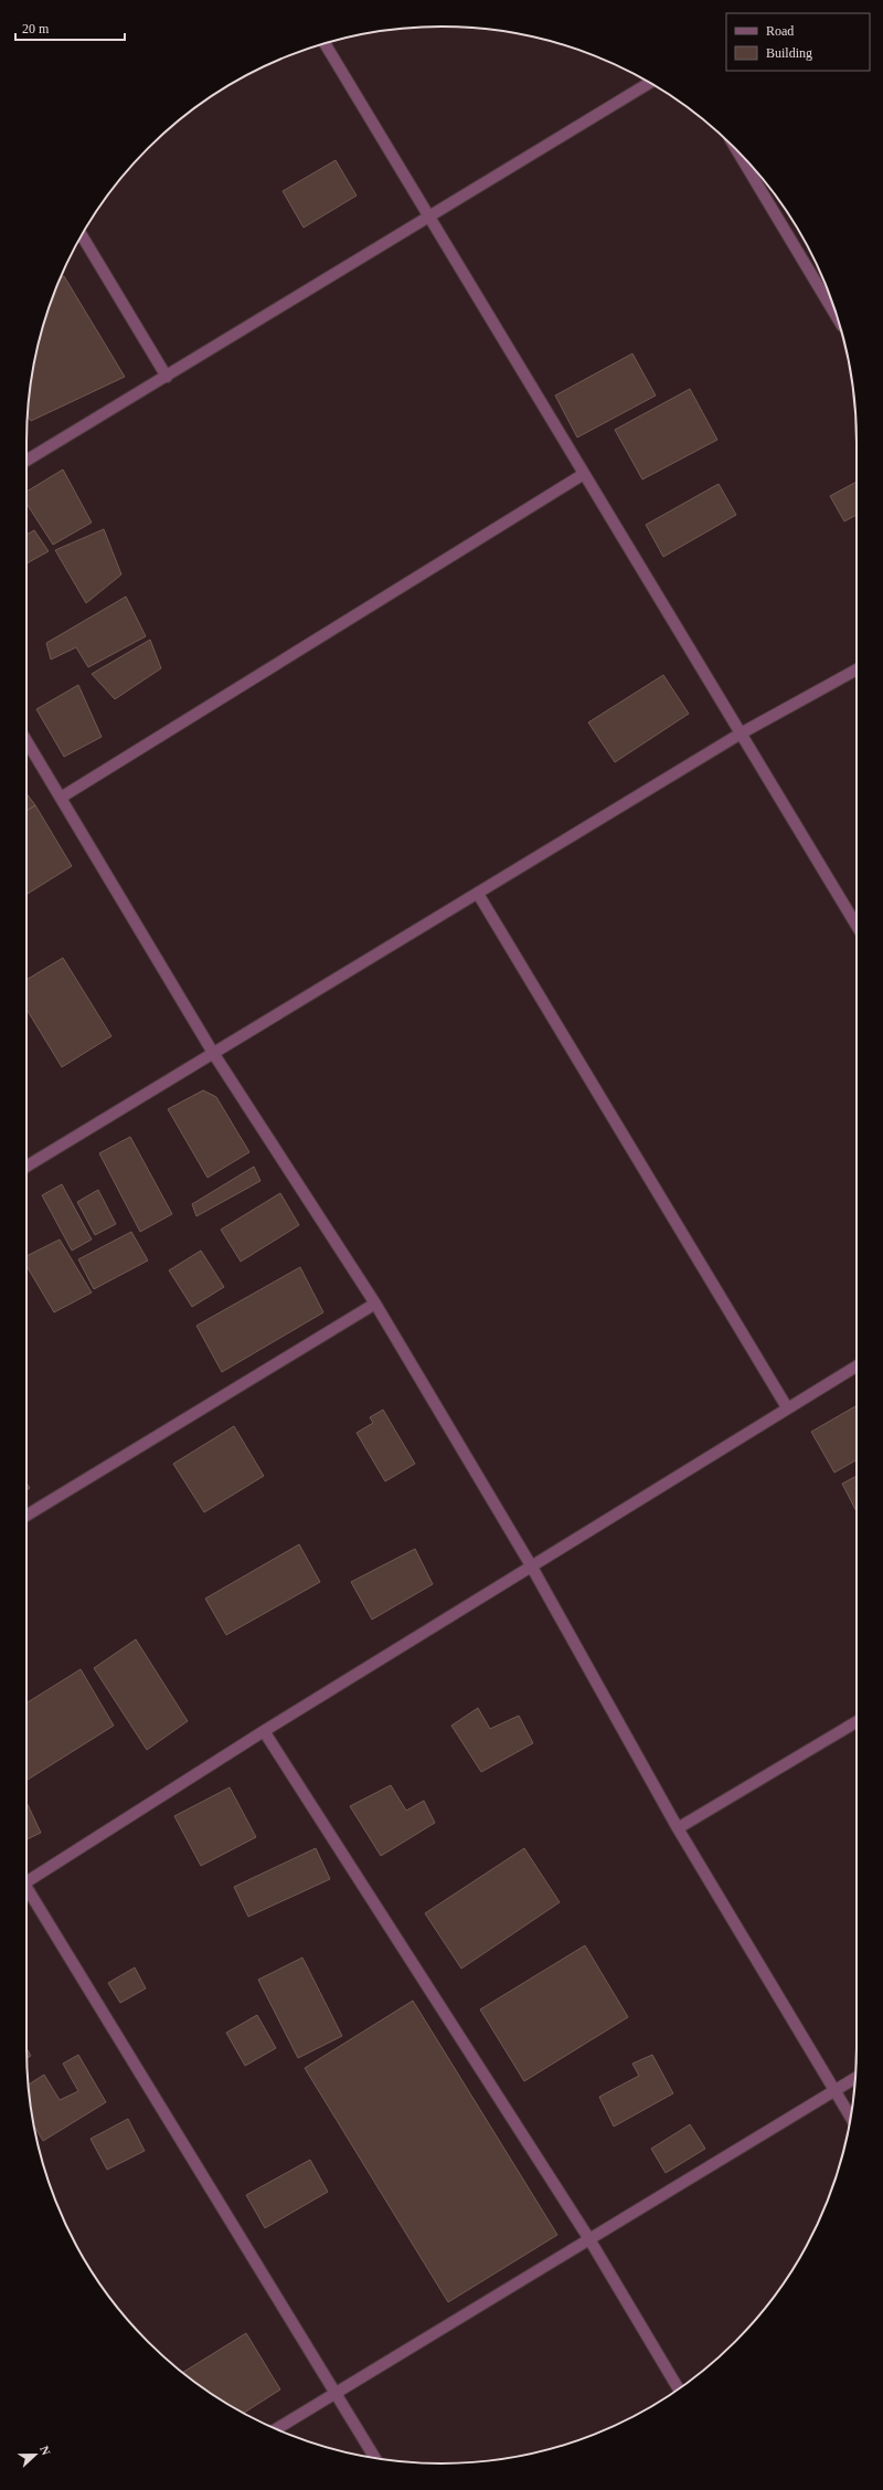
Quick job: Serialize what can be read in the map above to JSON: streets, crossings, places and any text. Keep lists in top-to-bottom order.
{
  "legend": ["Road", "Building"],
  "scale_bar": "20 m",
  "north": "right"
}
